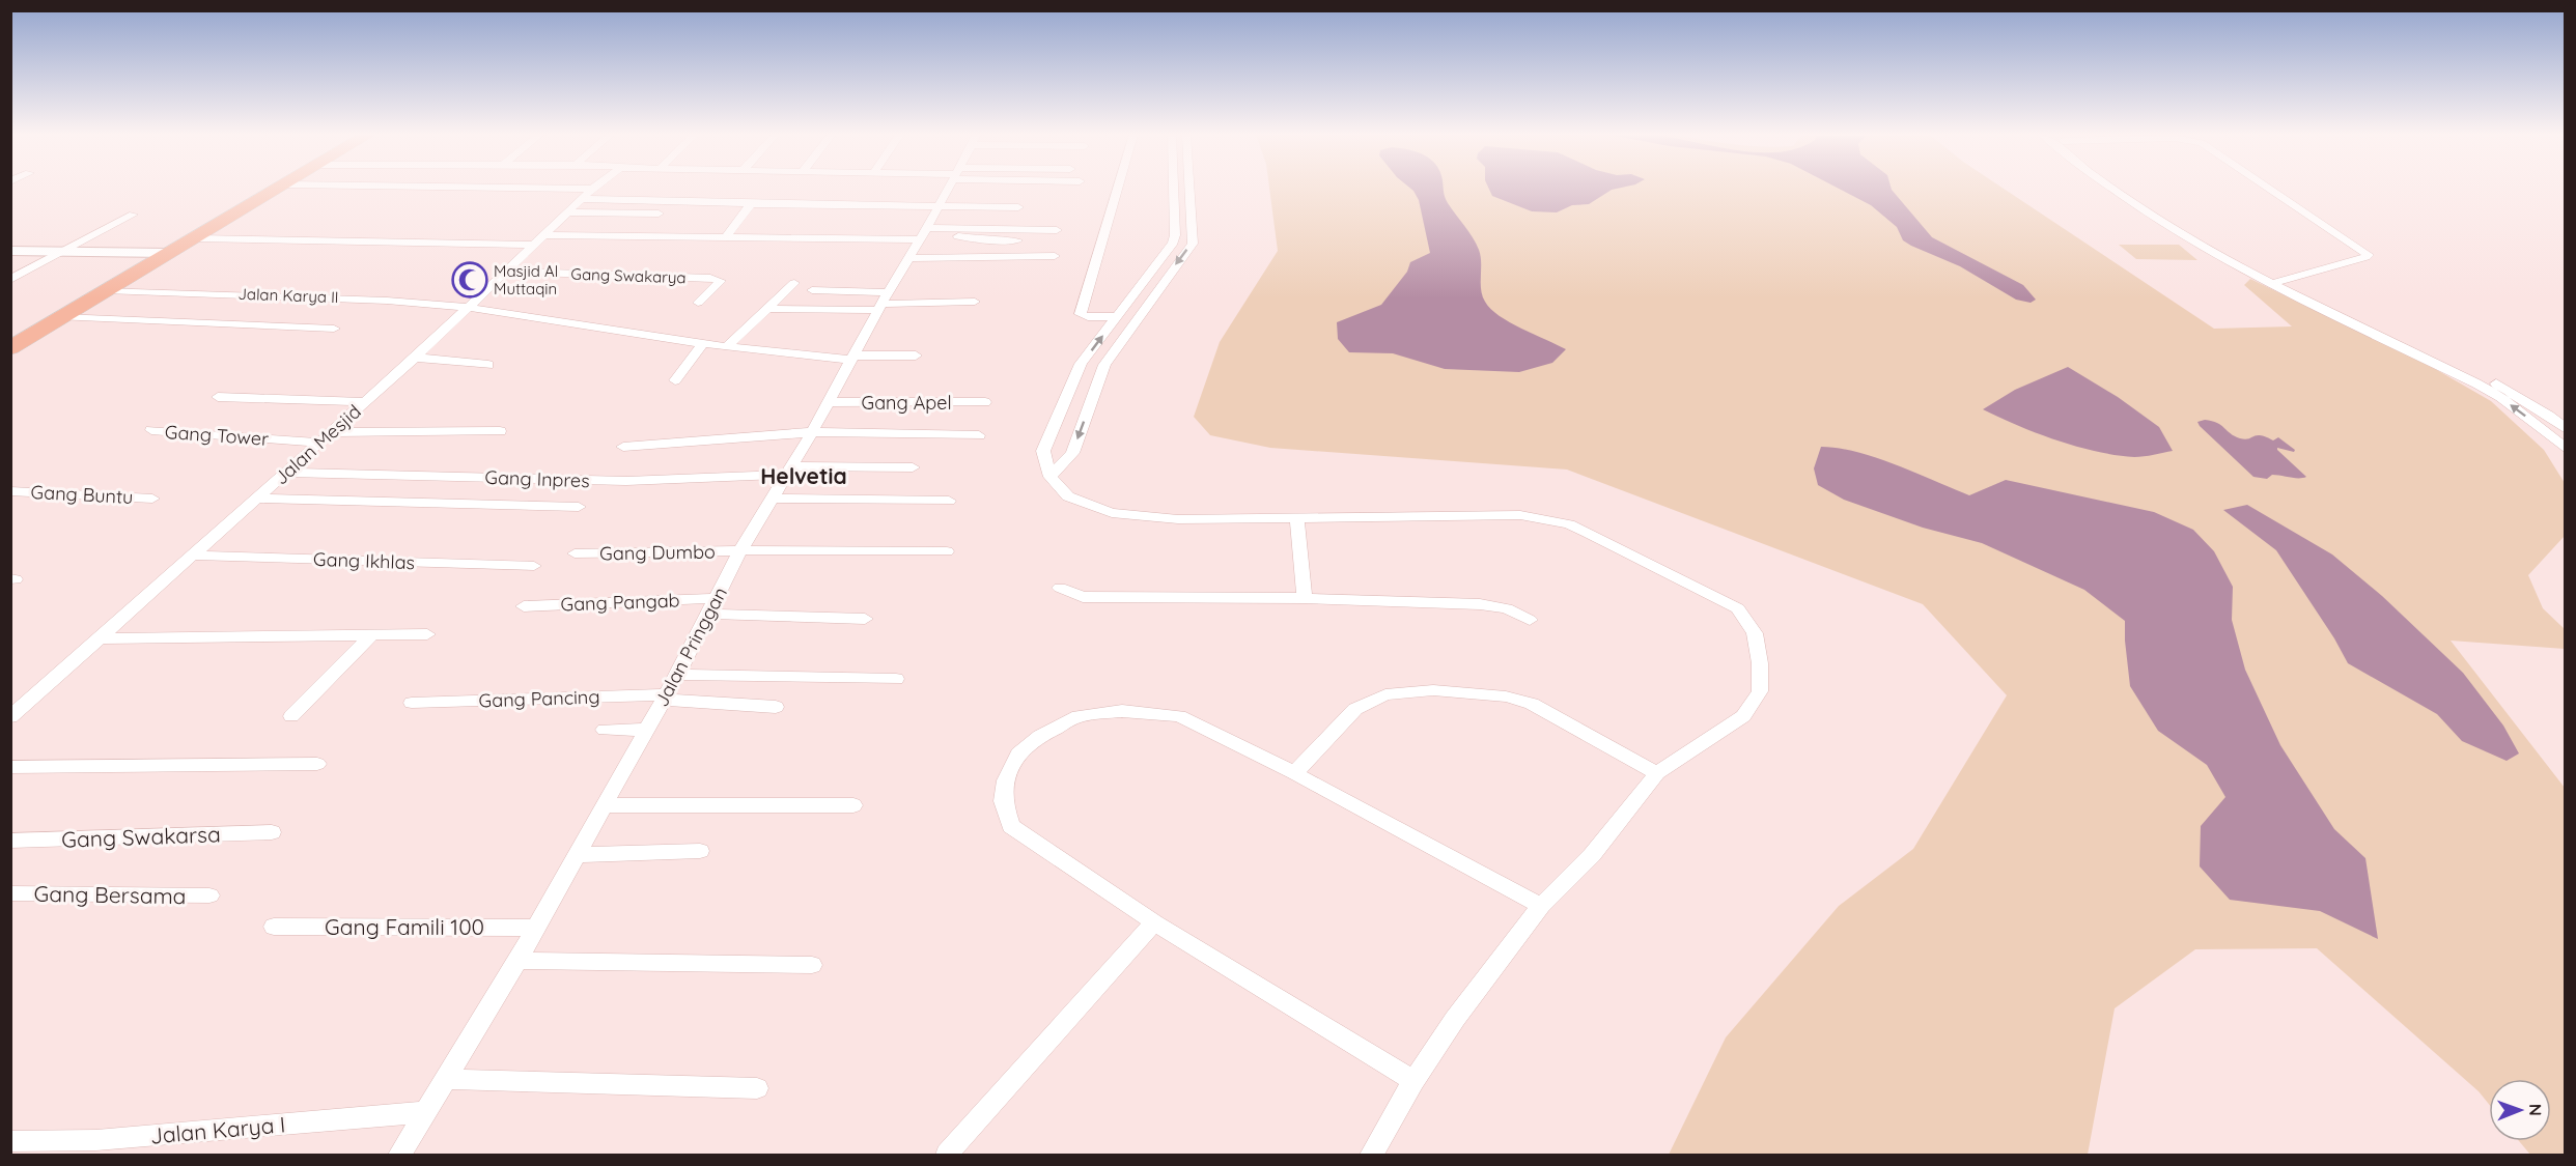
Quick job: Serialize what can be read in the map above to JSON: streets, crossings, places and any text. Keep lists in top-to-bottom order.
{
  "streets": {
    "street": [
      "Gang Swakarya",
      "Jalan Karya II",
      "Gang Apel",
      "Gang Tower",
      "Jalan Mesjid",
      "Gang Inpres",
      "Gang Buntu",
      "Gang Dumbo",
      "Gang Ikhlas",
      "Gang Pangab",
      "Jalan Pringgan",
      "Gang Pancing",
      "Gang Swakarsa",
      "Gang Bersama",
      "Gang Famili 100",
      "Jalan Karya I"
    ]
  },
  "crossings": [
    ["Gang Swakarya", "Jalan Mesjid"],
    ["Jalan Karya II", "Jalan Mesjid"],
    ["Jalan Karya II", "Jalan Pringgan"],
    ["Gang Apel", "Jalan Pringgan"],
    ["Gang Tower", "Jalan Mesjid"],
    ["Jalan Mesjid", "Gang Inpres"],
    ["Jalan Mesjid", "Gang Ikhlas"],
    ["Gang Inpres", "Jalan Pringgan"],
    ["Gang Dumbo", "Jalan Pringgan"],
    ["Gang Pangab", "Jalan Pringgan"],
    ["Jalan Pringgan", "Gang Pancing"],
    ["Jalan Pringgan", "Gang Famili 100"],
    ["Jalan Pringgan", "Jalan Karya I"]
  ],
  "districts": ["Helvetia"],
  "places": {
    "mosque": ["Masjid Al Muttaqin"]
  },
  "north": "right"
}
